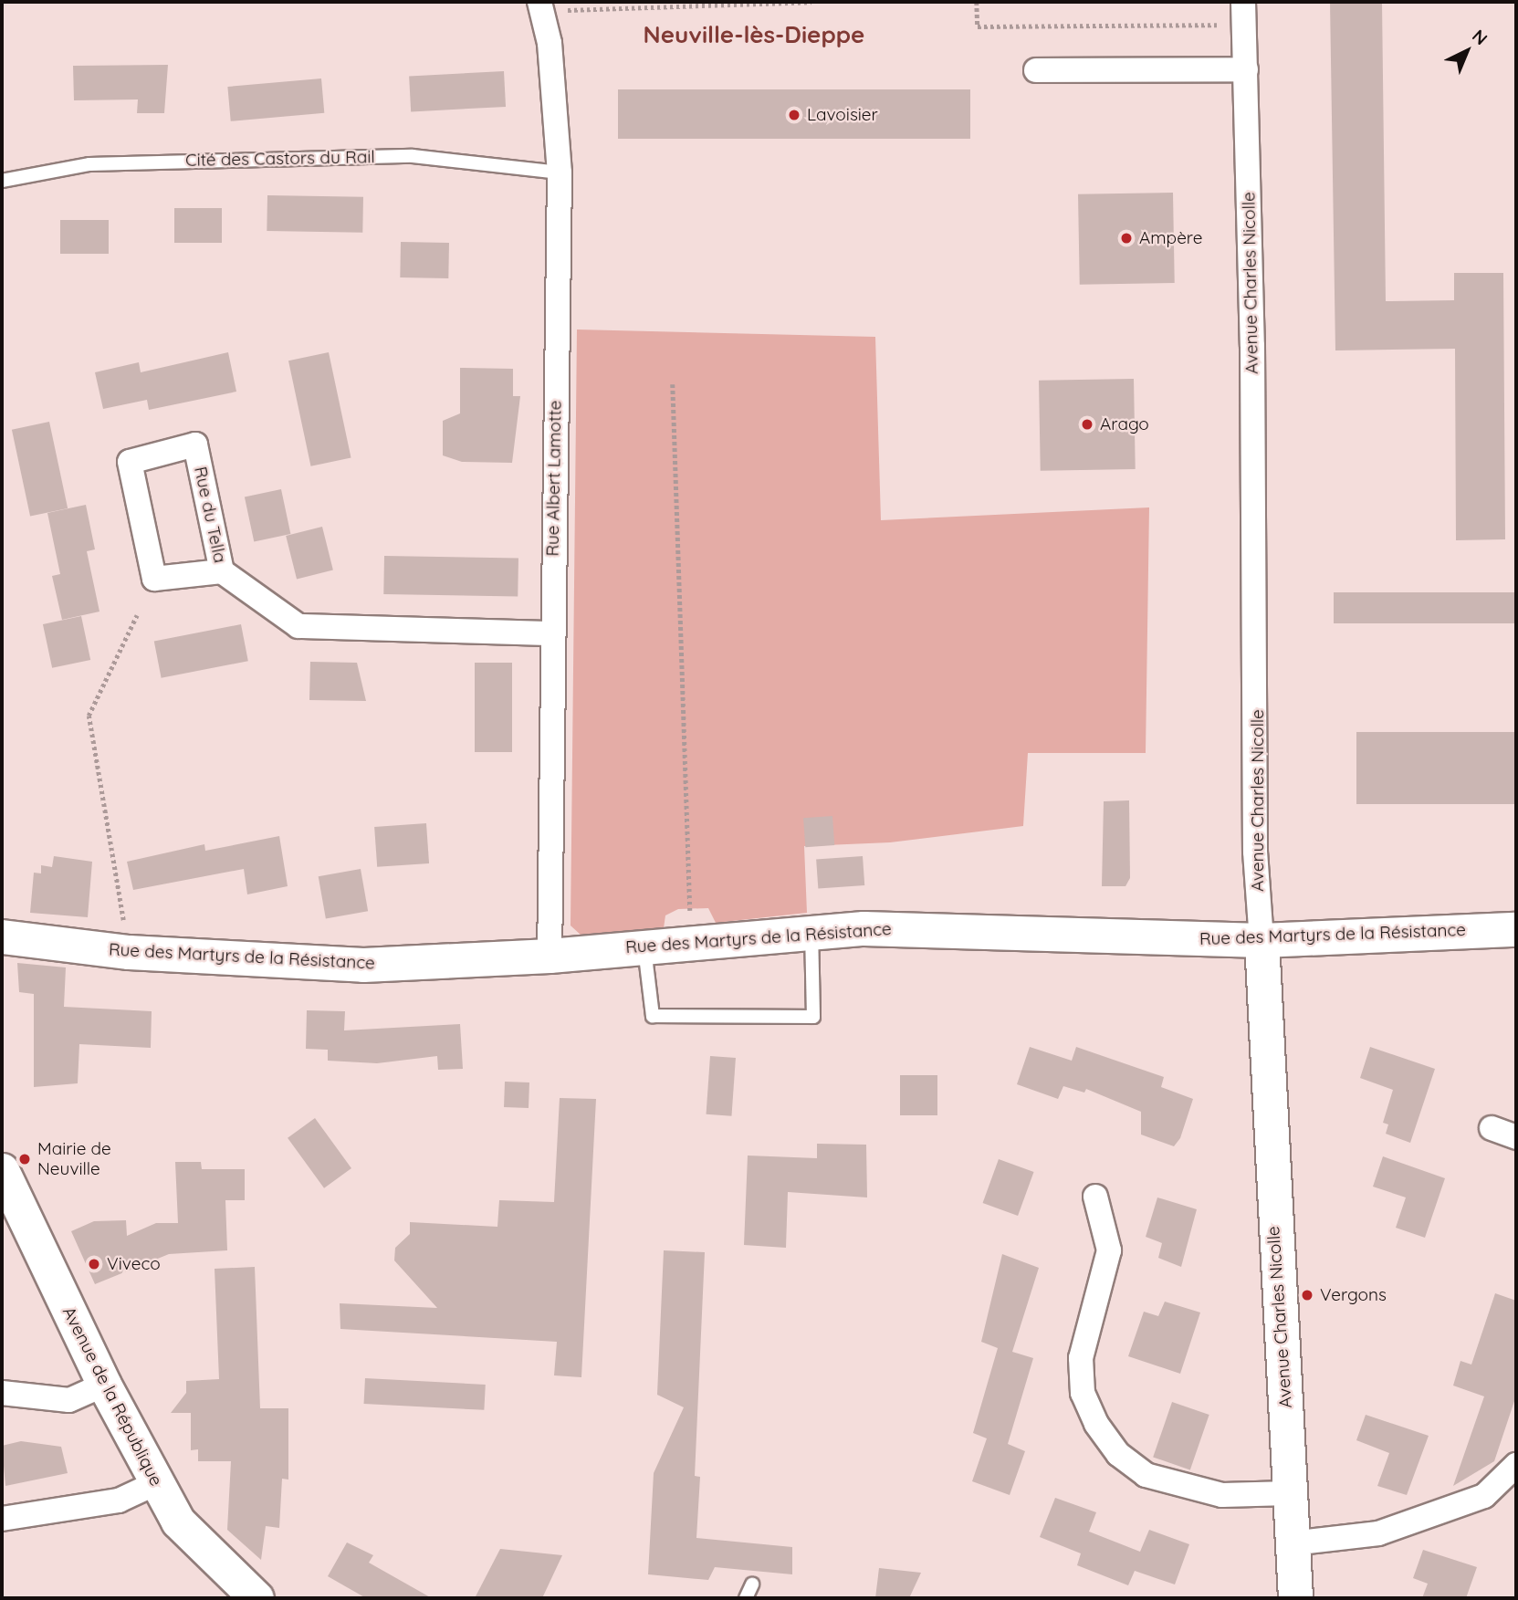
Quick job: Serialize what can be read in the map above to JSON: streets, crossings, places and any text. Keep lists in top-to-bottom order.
{
  "streets": {
    "street": [
      "Avenue Charles Nicolle",
      "Rue Albert Lamotte",
      "Rue du Tella",
      "Rue des Martyrs de la Résistance",
      "Avenue de la République"
    ],
    "lane": ["Cité des Castors du Rail"]
  },
  "crossings": [
    ["Cité des Castors du Rail", "Rue Albert Lamotte"],
    ["Avenue Charles Nicolle", "Rue des Martyrs de la Résistance"],
    ["Rue Albert Lamotte", "Rue du Tella"],
    ["Rue Albert Lamotte", "Rue des Martyrs de la Résistance"]
  ],
  "districts": ["Neuville-lès-Dieppe"],
  "places": [
    "Lavoisier",
    "Ampère",
    "Arago",
    "Mairie de Neuville",
    "Viveco",
    "Vergons"
  ],
  "north": "top right"
}
